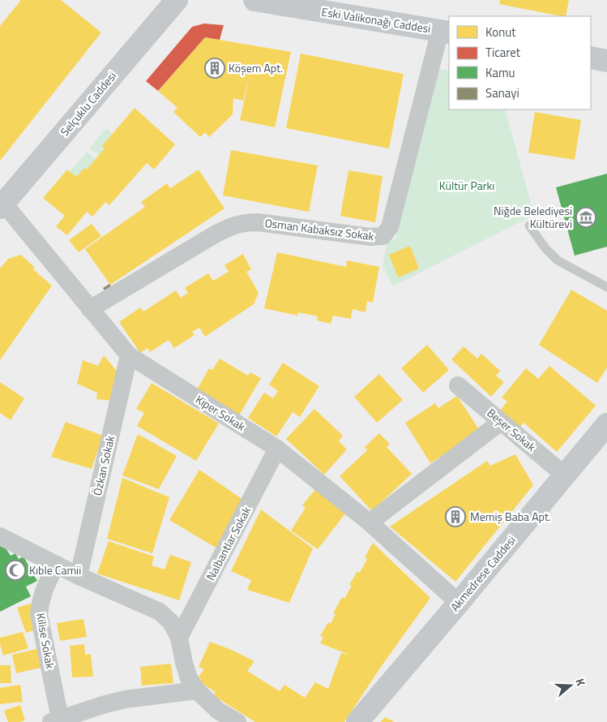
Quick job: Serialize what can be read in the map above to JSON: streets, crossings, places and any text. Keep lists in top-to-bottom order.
{
  "streets": {
    "street": [
      "Eski Valikonağı Caddesi",
      "Selçuklu Caddesi",
      "Osman Kabaksız Sokak",
      "Kiper Sokak",
      "Beşer Sokak",
      "Özkan Sokak",
      "Nalbantlar Sokak",
      "Akmedrese Caddesi",
      "Kilise Sokak"
    ]
  },
  "crossings": [
    ["Eski Valikonağı Caddesi", "Osman Kabaksız Sokak"],
    ["Selçuklu Caddesi", "Kiper Sokak"],
    ["Osman Kabaksız Sokak", "Kiper Sokak"],
    ["Kiper Sokak", "Özkan Sokak"],
    ["Kiper Sokak", "Nalbantlar Sokak"],
    ["Kiper Sokak", "Akmedrese Caddesi"],
    ["Beşer Sokak", "Akmedrese Caddesi"]
  ],
  "parks": ["Kültür Parkı"],
  "places": {
    "building": ["Köşem Apt.", "Memiş Baba Apt."],
    "museum": ["Niğde Belediyesi Kültürevi"],
    "mosque": ["Kıble Camii"]
  },
  "legend": [
    "Konut",
    "Ticaret",
    "Kamu",
    "Sanayi"
  ],
  "north": "right"
}
